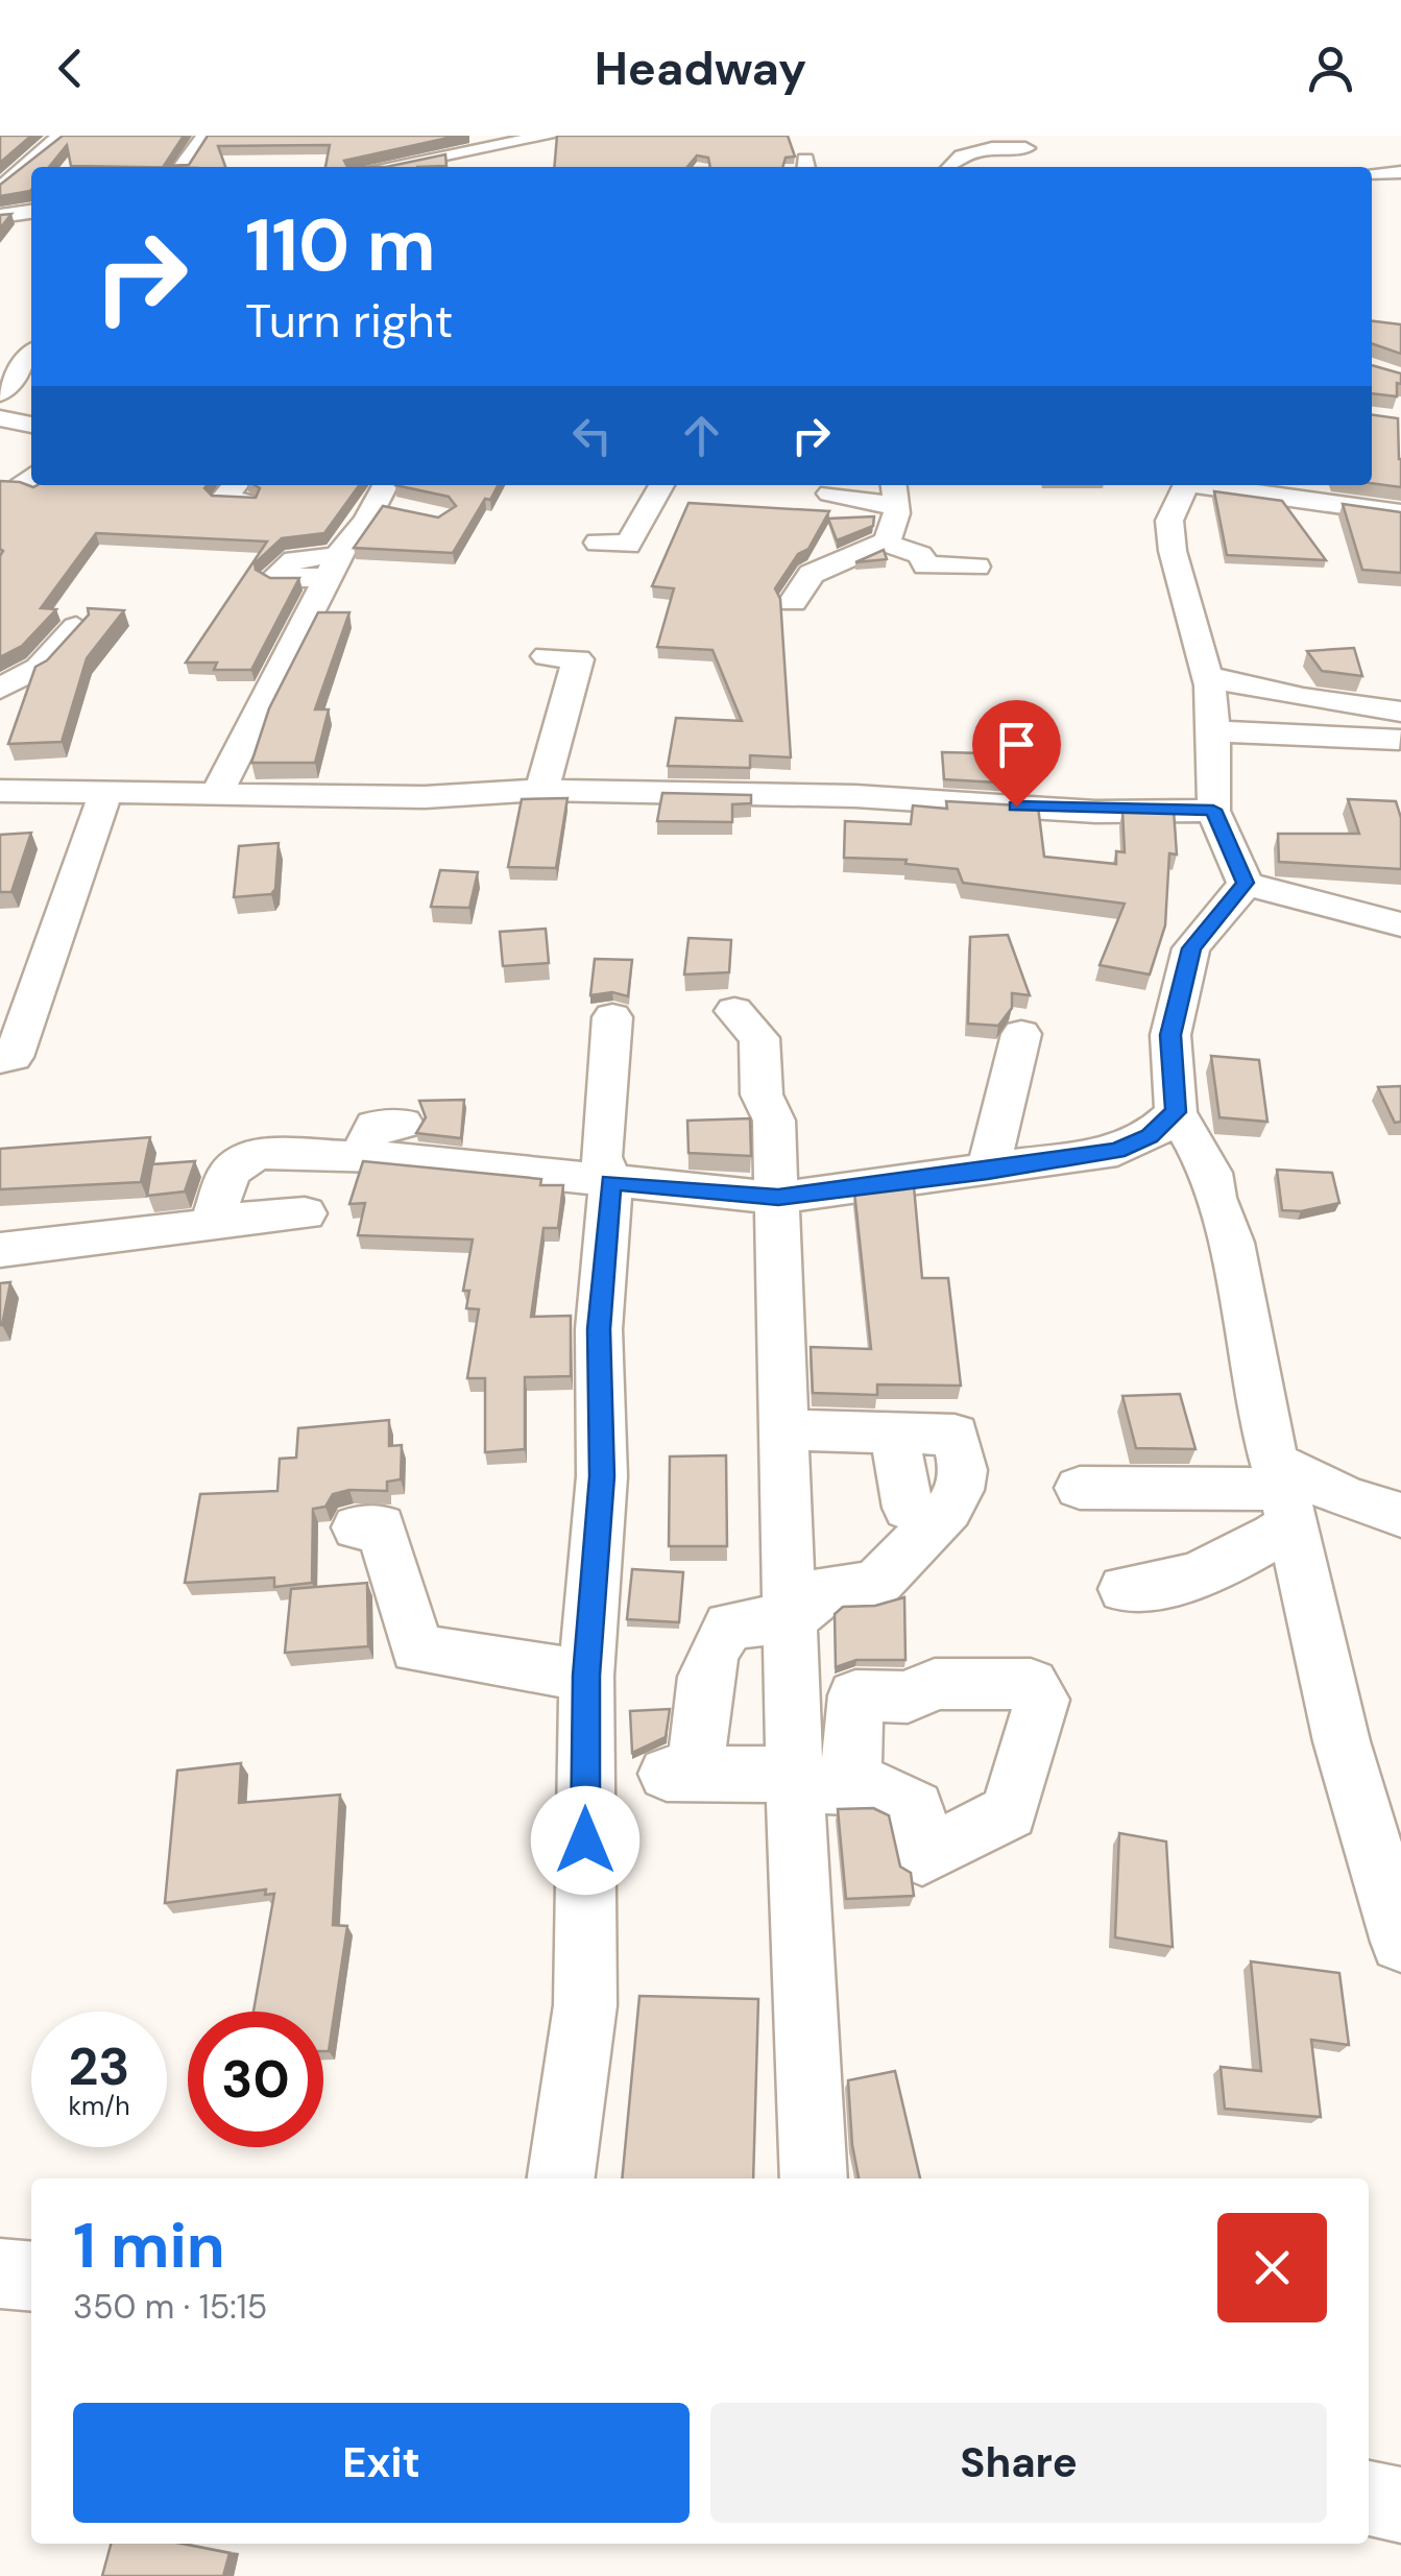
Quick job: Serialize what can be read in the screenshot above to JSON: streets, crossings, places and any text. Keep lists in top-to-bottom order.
{
  "page": {
    "header": "Headway",
    "turn": ["110 m", "Turn right"],
    "speed": "23 km/h",
    "limit": "30",
    "heading": ["1 min", "350 m · 15:15"],
    "buttons": ["Exit", "Share"]
  }
}
